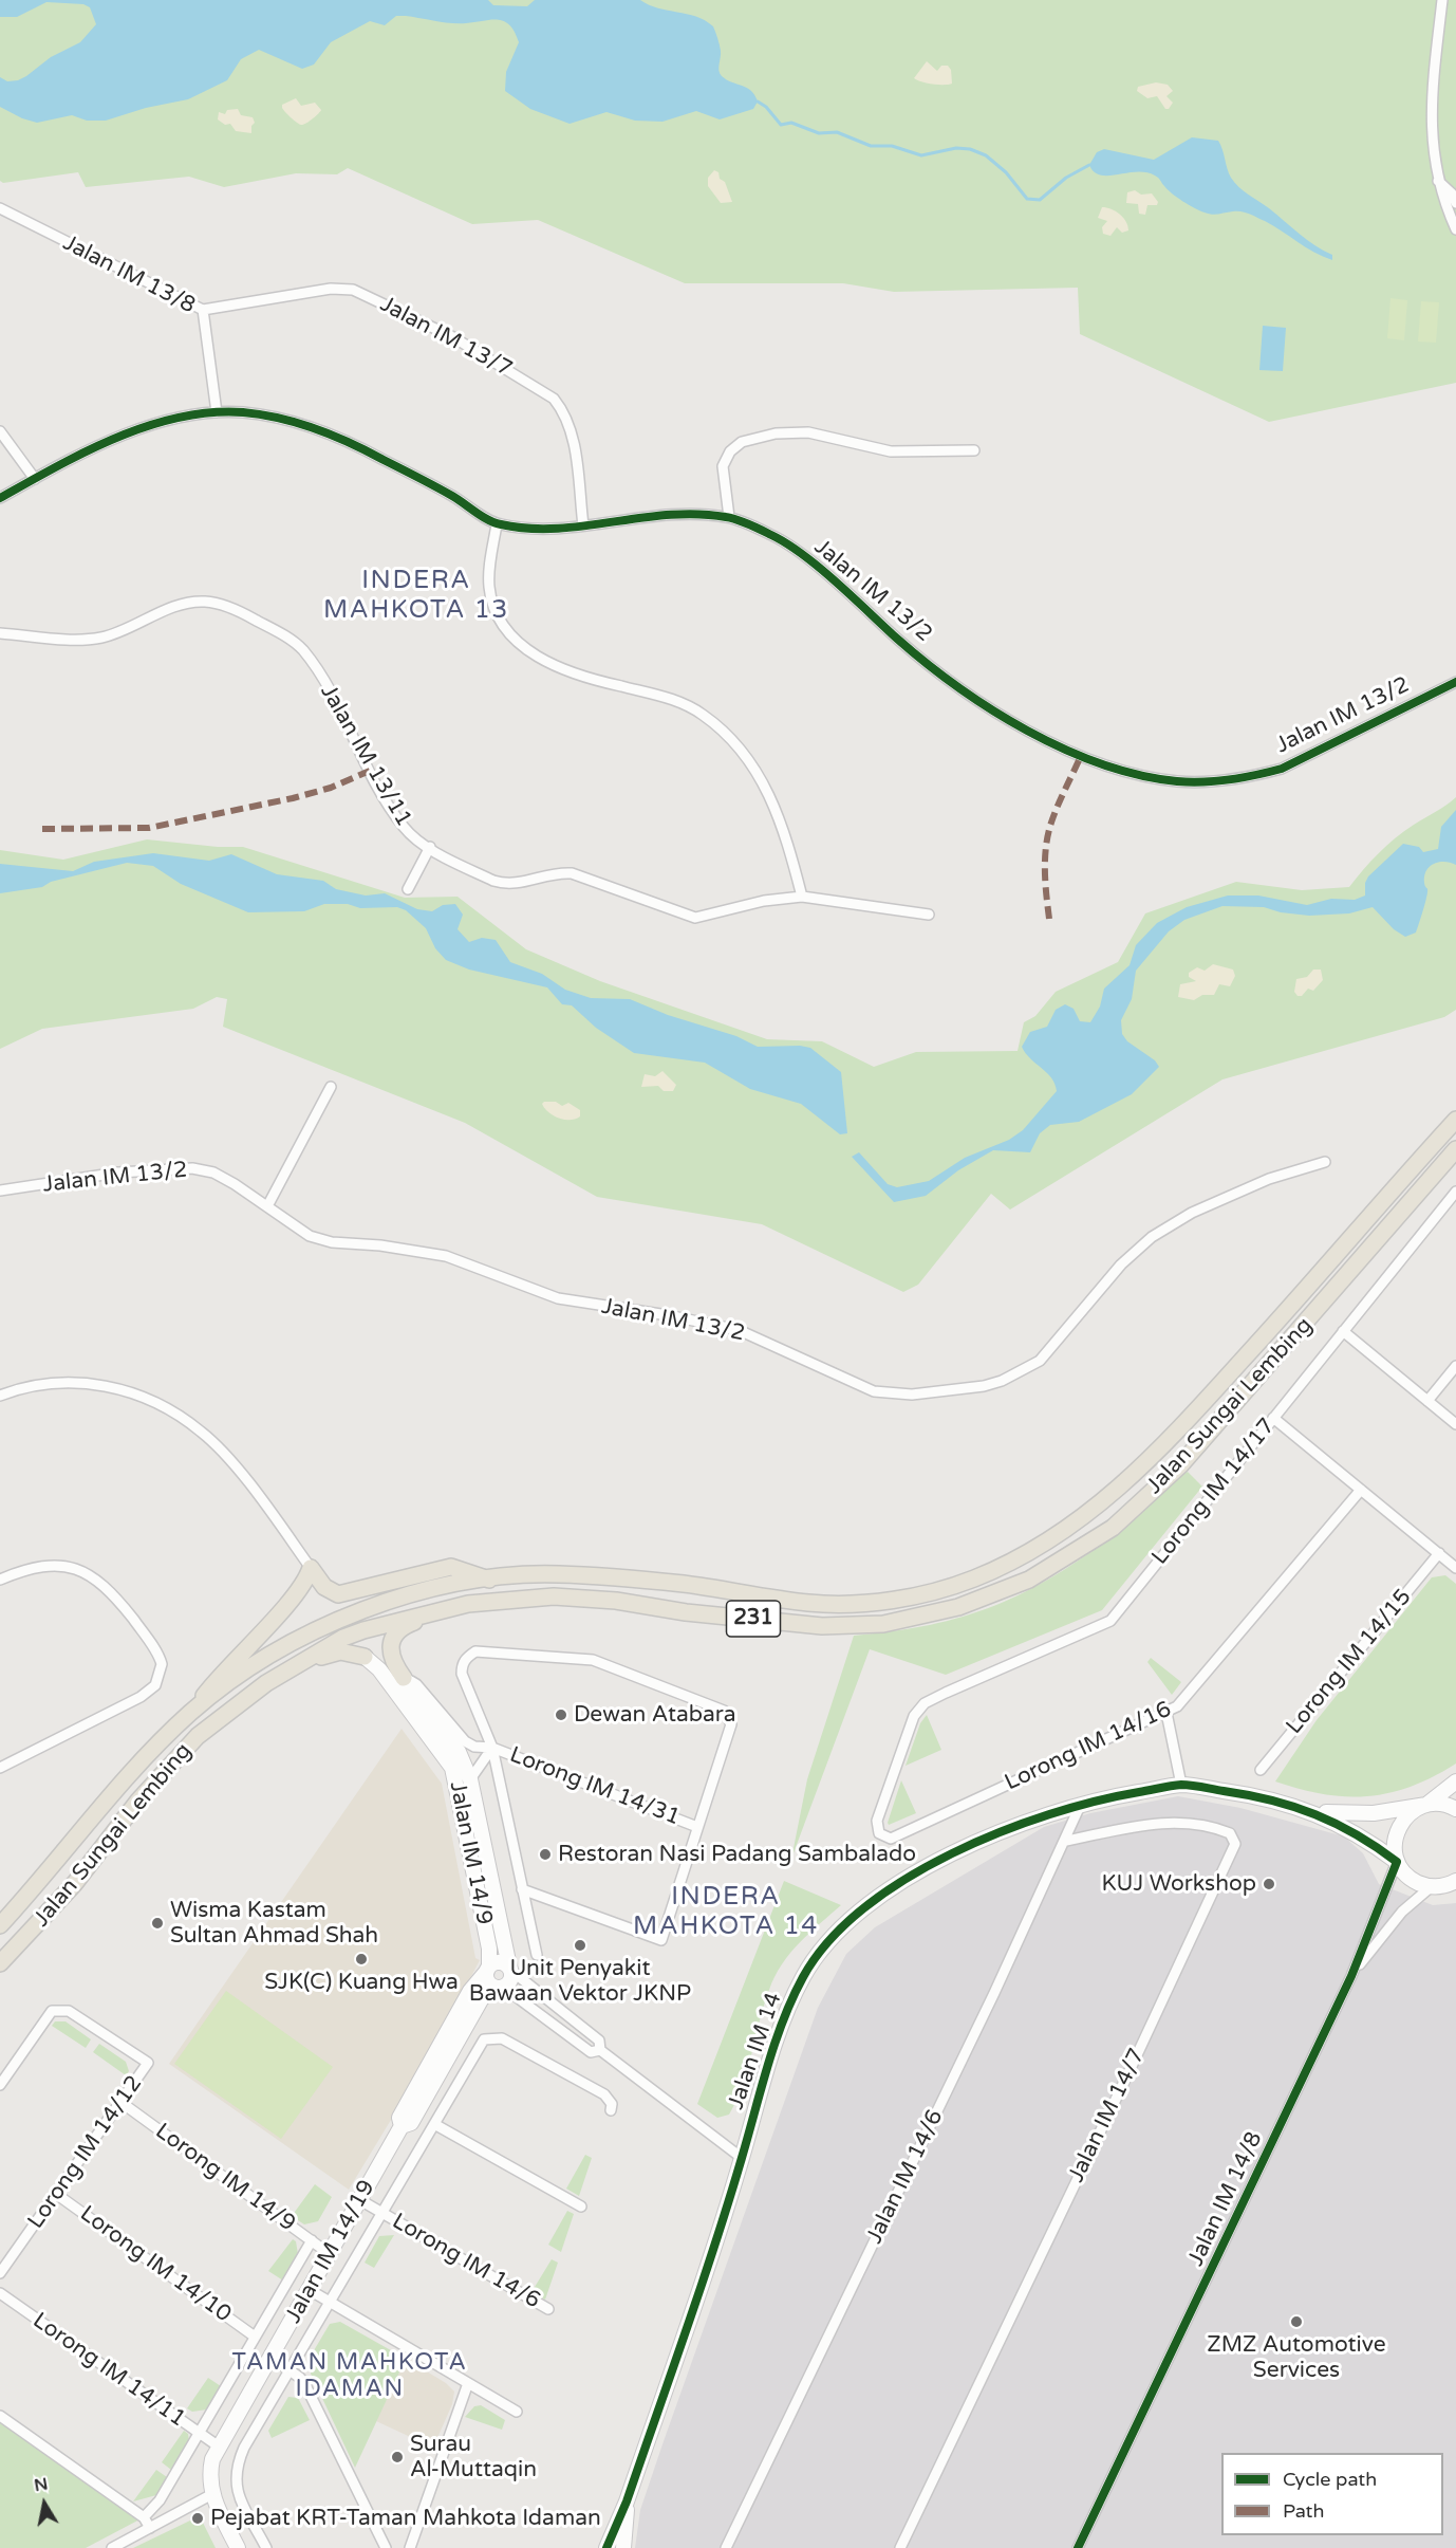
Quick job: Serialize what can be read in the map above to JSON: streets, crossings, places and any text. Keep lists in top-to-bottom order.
{
  "streets": {
    "main road": ["Jalan Sungai Lembing", "231"],
    "street": [
      "Jalan IM 13/8",
      "Jalan IM 13/7",
      "Jalan IM 13/2",
      "Jalan IM 13/11",
      "Lorong IM 14/17",
      "Lorong IM 14/15",
      "Lorong IM 14/16",
      "Lorong IM 14/31",
      "Jalan IM 14/9",
      "Jalan IM 14",
      "Jalan IM 14/7",
      "Lorong IM 14/12",
      "Jalan IM 14/6",
      "Lorong IM 14/9",
      "Jalan IM 14/8",
      "Jalan IM 14/19",
      "Lorong IM 14/6",
      "Lorong IM 14/10",
      "Lorong IM 14/11"
    ]
  },
  "crossings": [
    ["Jalan IM 13/8", "Jalan IM 13/7"],
    ["Jalan IM 13/8", "Jalan IM 13/2"],
    ["Jalan IM 13/7", "Jalan IM 13/2"],
    ["Lorong IM 14/17", "Lorong IM 14/16"],
    ["Lorong IM 14/31", "Jalan IM 14/9"],
    ["Jalan IM 14", "Jalan IM 14/6"],
    ["Jalan IM 14/7", "Jalan IM 14/6"],
    ["Lorong IM 14/12", "Lorong IM 14/9"],
    ["Lorong IM 14/12", "Lorong IM 14/10"],
    ["Lorong IM 14/9", "Jalan IM 14/19"],
    ["Jalan IM 14/19", "Lorong IM 14/6"],
    ["Jalan IM 14/19", "Lorong IM 14/11"]
  ],
  "districts": ["INDERA MAHKOTA 13", "INDERA MAHKOTA 14", "TAMAN MAHKOTA IDAMAN"],
  "places": [
    "Dewan Atabara",
    "Restoran Nasi Padang Sambalado",
    "KUJ Workshop",
    "Wisma Kastam Sultan Ahmad Shah",
    "Unit Penyakit Bawaan Vektor JKNP",
    "SJK(C) Kuang Hwa",
    "ZMZ Automotive Services",
    "Surau Al-Muttaqin",
    "Pejabat KRT-Taman Mahkota Idaman"
  ],
  "legend": ["Cycle path", "Path"],
  "north": "top"
}
